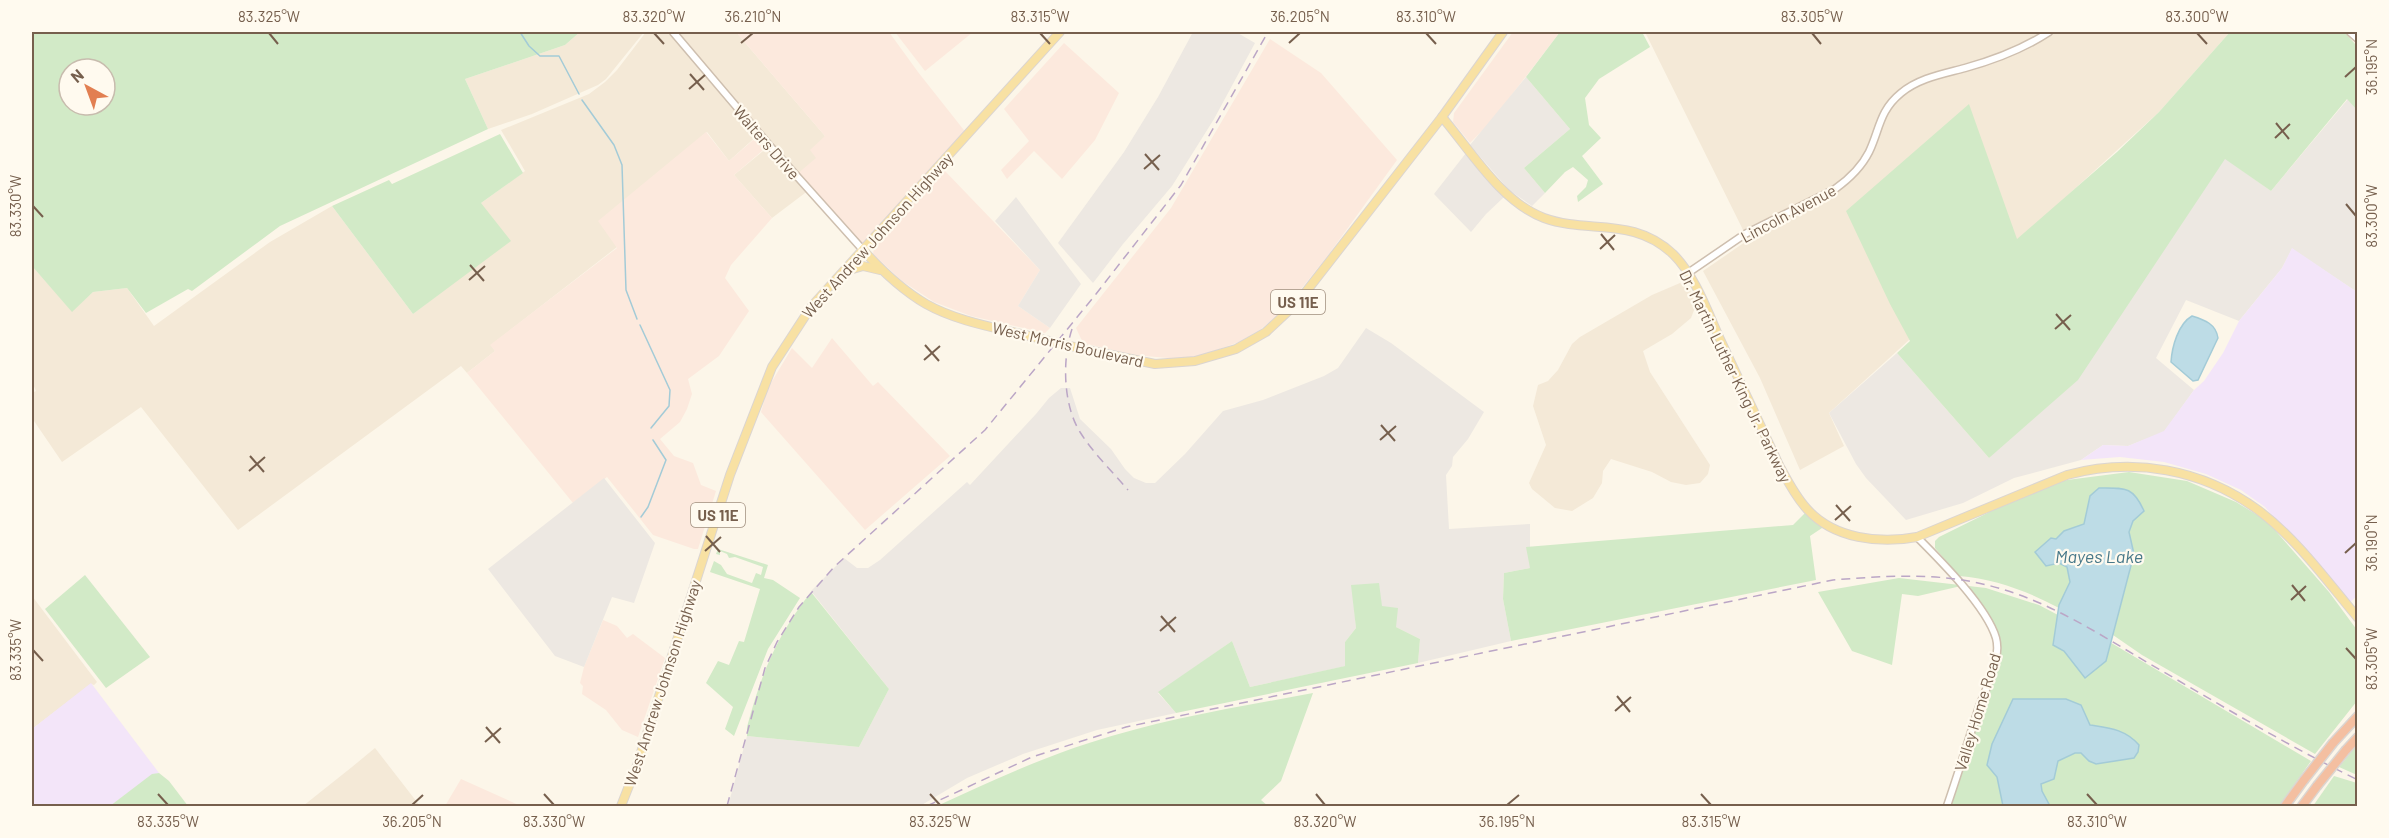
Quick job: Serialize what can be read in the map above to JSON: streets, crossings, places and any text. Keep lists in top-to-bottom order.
{
  "streets": {
    "main road": [
      "West Andrew Johnson Highway",
      "US 11E",
      "West Morris Boulevard",
      "Dr. Martin Luther King Jr. Parkway"
    ],
    "street": ["Walters Drive", "Lincoln Avenue", "Valley Home Road"]
  },
  "crossings": [
    ["Walters Drive", "West Andrew Johnson Highway"],
    ["Walters Drive", "West Morris Boulevard"],
    ["Lincoln Avenue", "Dr. Martin Luther King Jr. Parkway"],
    ["West Andrew Johnson Highway", "West Morris Boulevard"],
    ["West Morris Boulevard", "Dr. Martin Luther King Jr. Parkway"],
    ["Dr. Martin Luther King Jr. Parkway", "Valley Home Road"]
  ],
  "water": ["Mayes Lake"],
  "north": "top left",
  "coordinates": [
    "83.325°W",
    "83.320°W",
    "36.210°N",
    "83.315°W",
    "36.205°N",
    "83.310°W",
    "83.305°W",
    "83.300°W",
    "36.195°N",
    "83.330°W",
    "36.190°N",
    "83.335°W"
  ]
}
